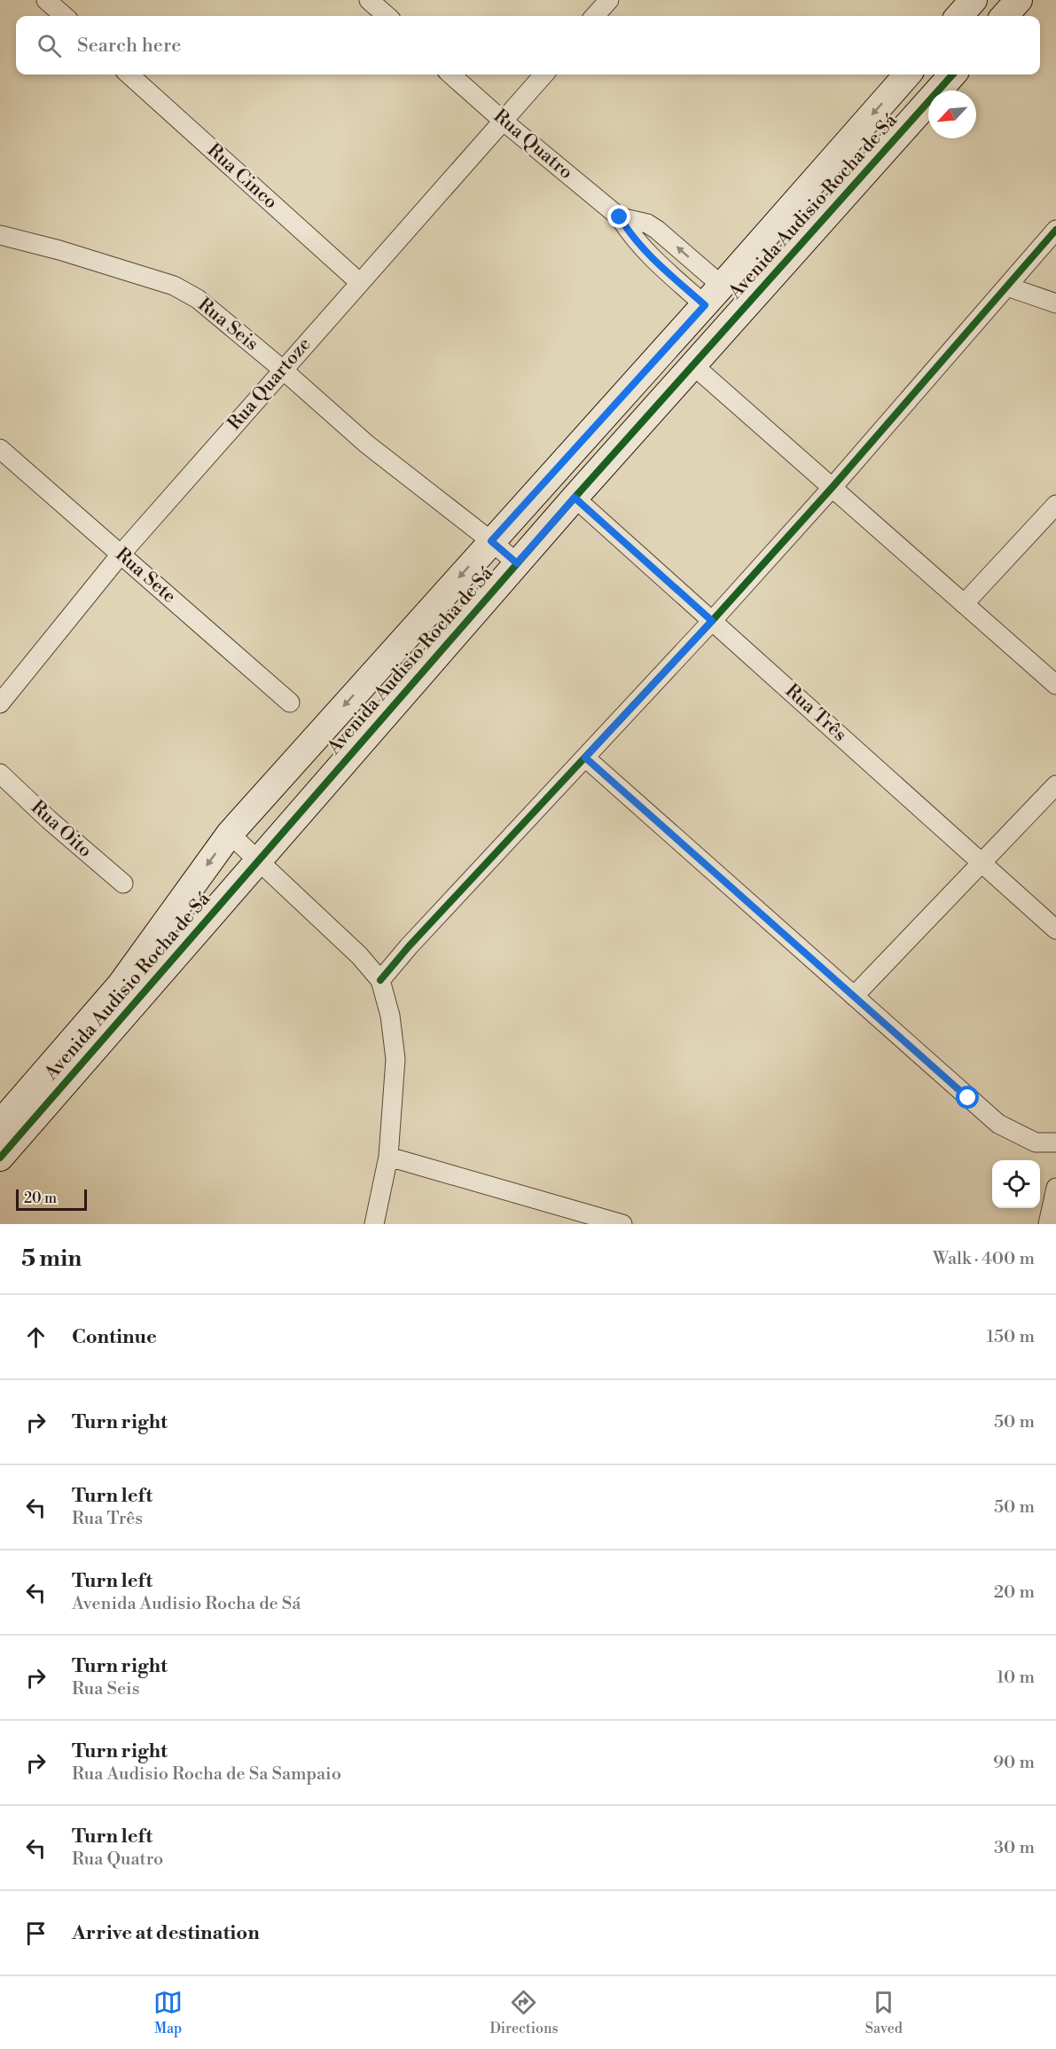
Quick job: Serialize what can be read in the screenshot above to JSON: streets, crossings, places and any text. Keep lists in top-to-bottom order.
{
  "streets": {
    "street": [
      "Rua Quatro",
      "Rua Cinco",
      "Avenida Audisio Rocha de Sá",
      "Rua Seis",
      "Rua Quartoze",
      "Rua Sete",
      "Rua Três",
      "Rua Oito"
    ]
  },
  "crossings": [
    ["Rua Quatro", "Rua Quartoze"],
    ["Rua Cinco", "Rua Quartoze"],
    ["Avenida Audisio Rocha de Sá", "Rua Seis"],
    ["Avenida Audisio Rocha de Sá", "Rua Três"],
    ["Rua Seis", "Rua Quartoze"],
    ["Rua Quartoze", "Rua Sete"]
  ],
  "scale_bar": "20 m",
  "north": "bottom left",
  "page": {
    "search": "Search here",
    "scale": "20 m",
    "heading": ["5 min", "Walk · 400 m"],
    "list": [
      ["Continue", "150 m"],
      ["Turn right", "50 m"],
      ["Turn left", "Rua Três", "50 m"],
      ["Turn left", "Avenida Audisio Rocha de Sá", "20 m"],
      ["Turn right", "Rua Seis", "10 m"],
      ["Turn right", "Rua Audisio Rocha de Sa Sampaio", "90 m"],
      ["Turn left", "Rua Quatro", "30 m"],
      "Arrive at destination"
    ],
    "nav": ["Map", "Directions", "Saved"]
  }
}
